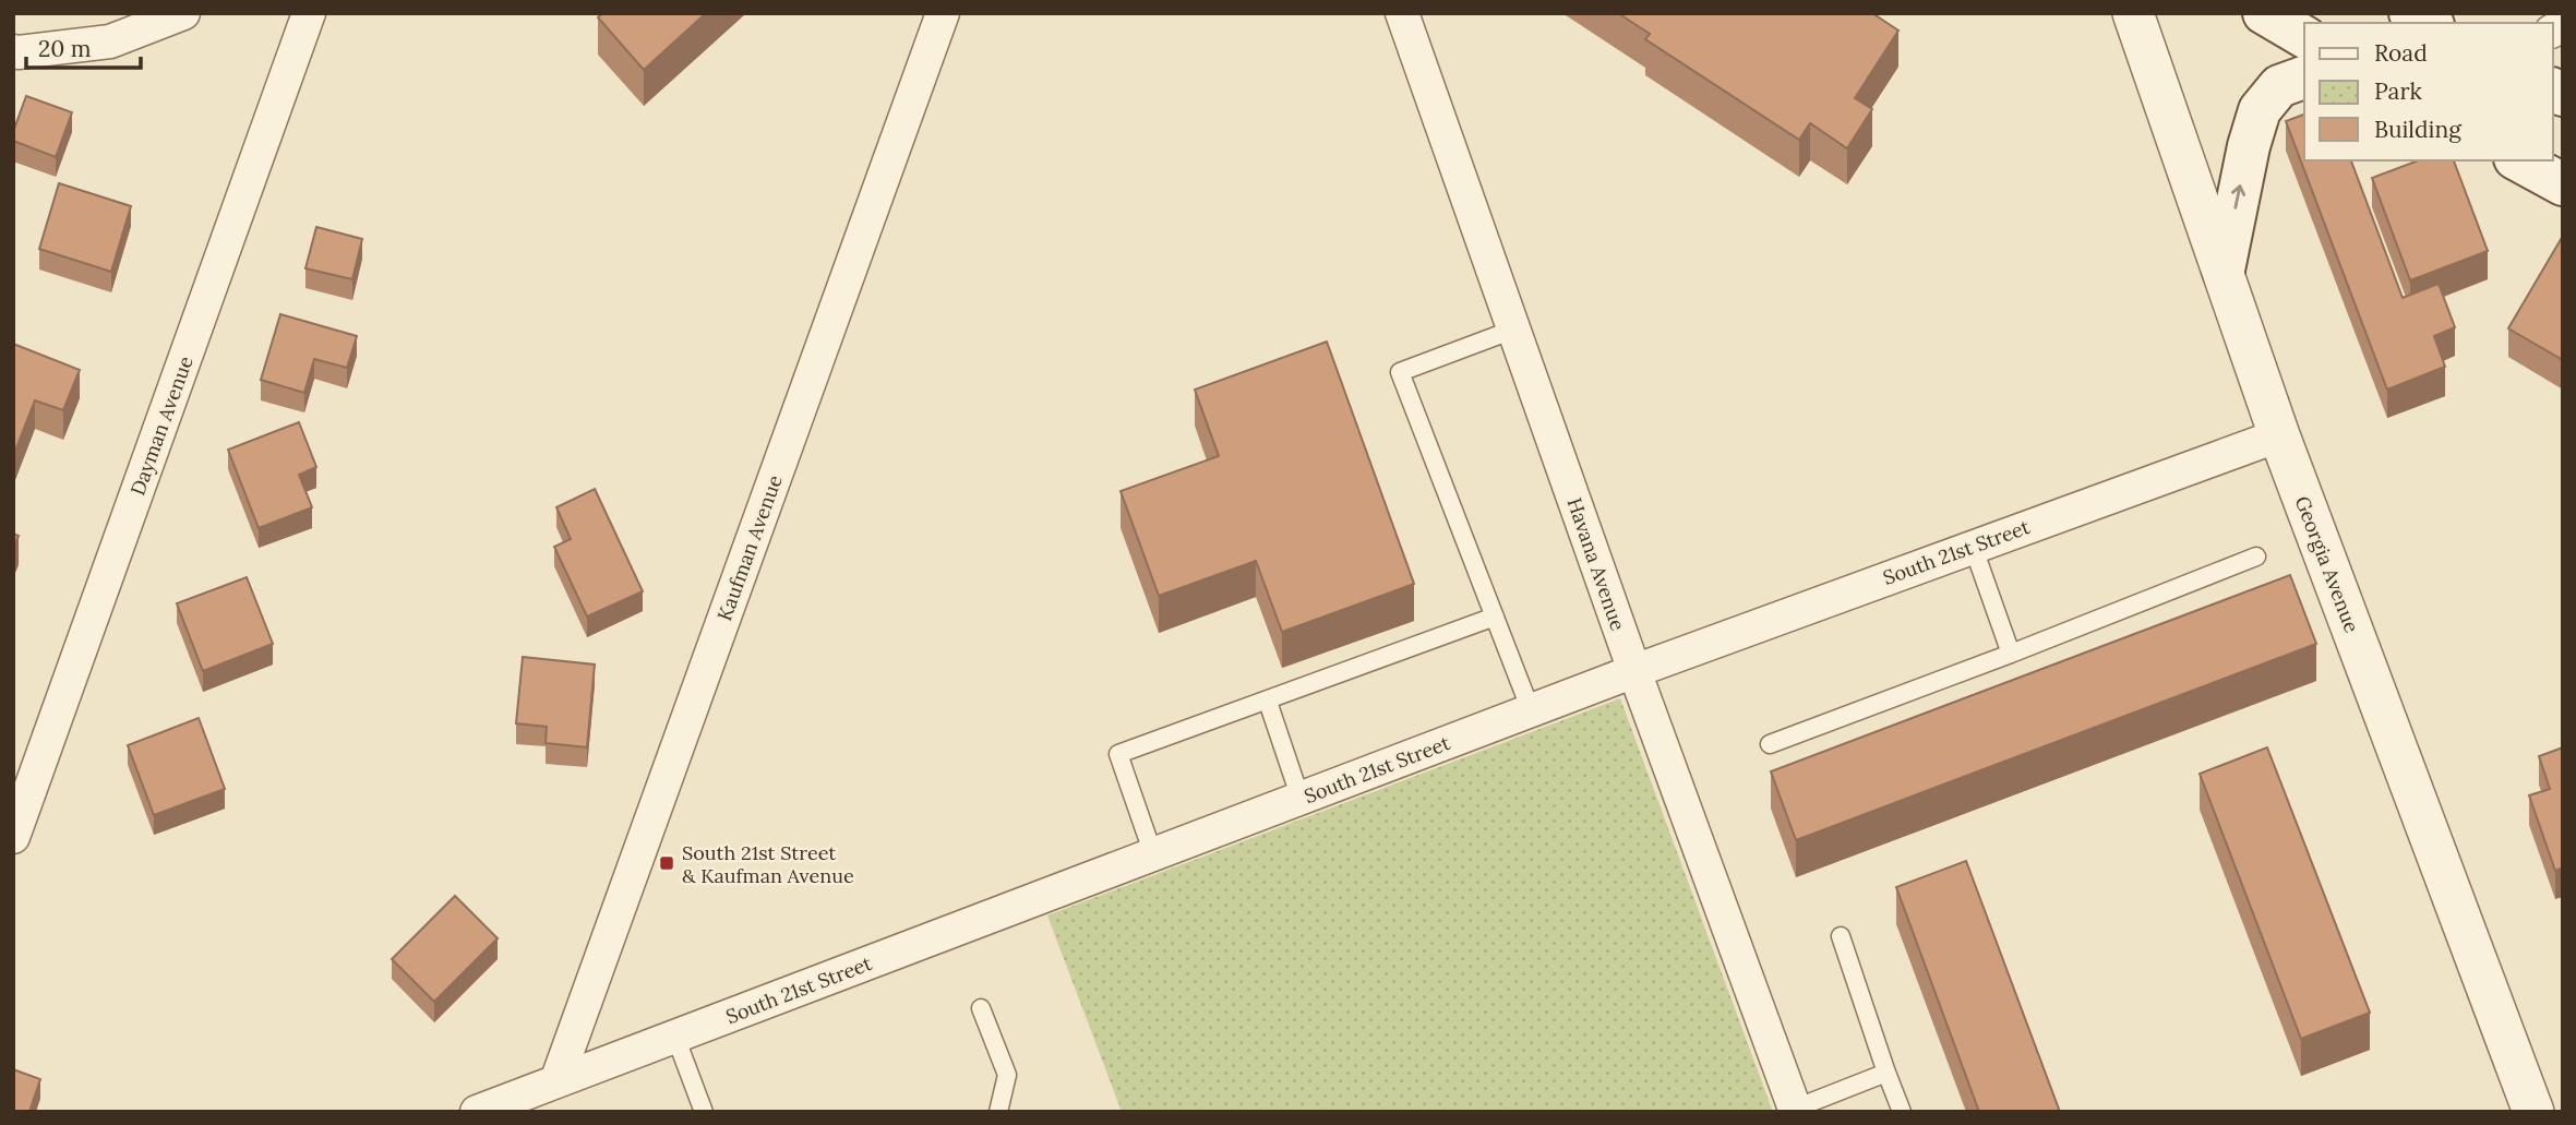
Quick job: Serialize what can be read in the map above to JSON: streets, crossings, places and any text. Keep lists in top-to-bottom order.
{
  "streets": {
    "street": [
      "Dayman Avenue",
      "Kaufman Avenue",
      "South 21st Street",
      "Havana Avenue",
      "Georgia Avenue"
    ]
  },
  "crossings": [
    ["Kaufman Avenue", "South 21st Street"],
    ["South 21st Street", "Havana Avenue"],
    ["South 21st Street", "Georgia Avenue"]
  ],
  "places": {
    "transit": ["South 21st Street & Kaufman Avenue"]
  },
  "legend": ["Road", "Park", "Building"],
  "scale_bar": "20 m"
}
